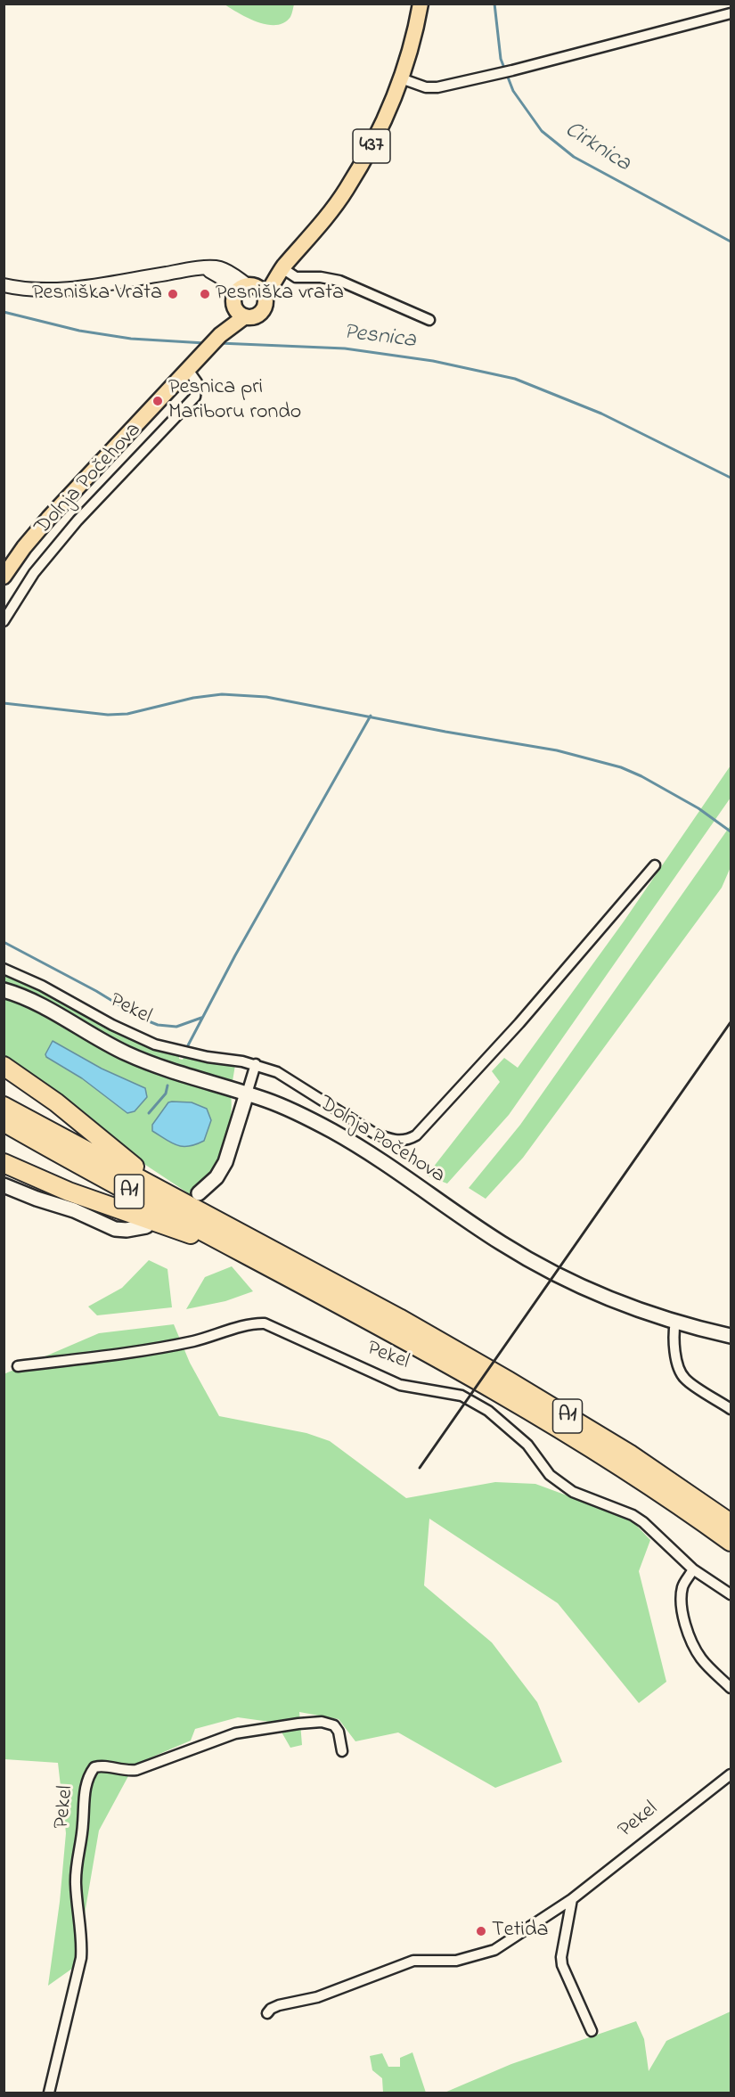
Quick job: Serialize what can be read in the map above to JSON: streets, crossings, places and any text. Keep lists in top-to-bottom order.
{
  "streets": {
    "highway": ["A1"],
    "main road": ["437", "Dolnja Počehova"],
    "street": ["Pekel"]
  },
  "crossings": [
    ["437", "Dolnja Počehova"],
    ["Dolnja Počehova", "Pekel"]
  ],
  "water": ["Cirknica", "Pesnica"],
  "places": [
    "Pesniška Vrata",
    "Pesniška vrata",
    "Pesnica pri Mariboru rondo",
    "Tetida"
  ]
}
